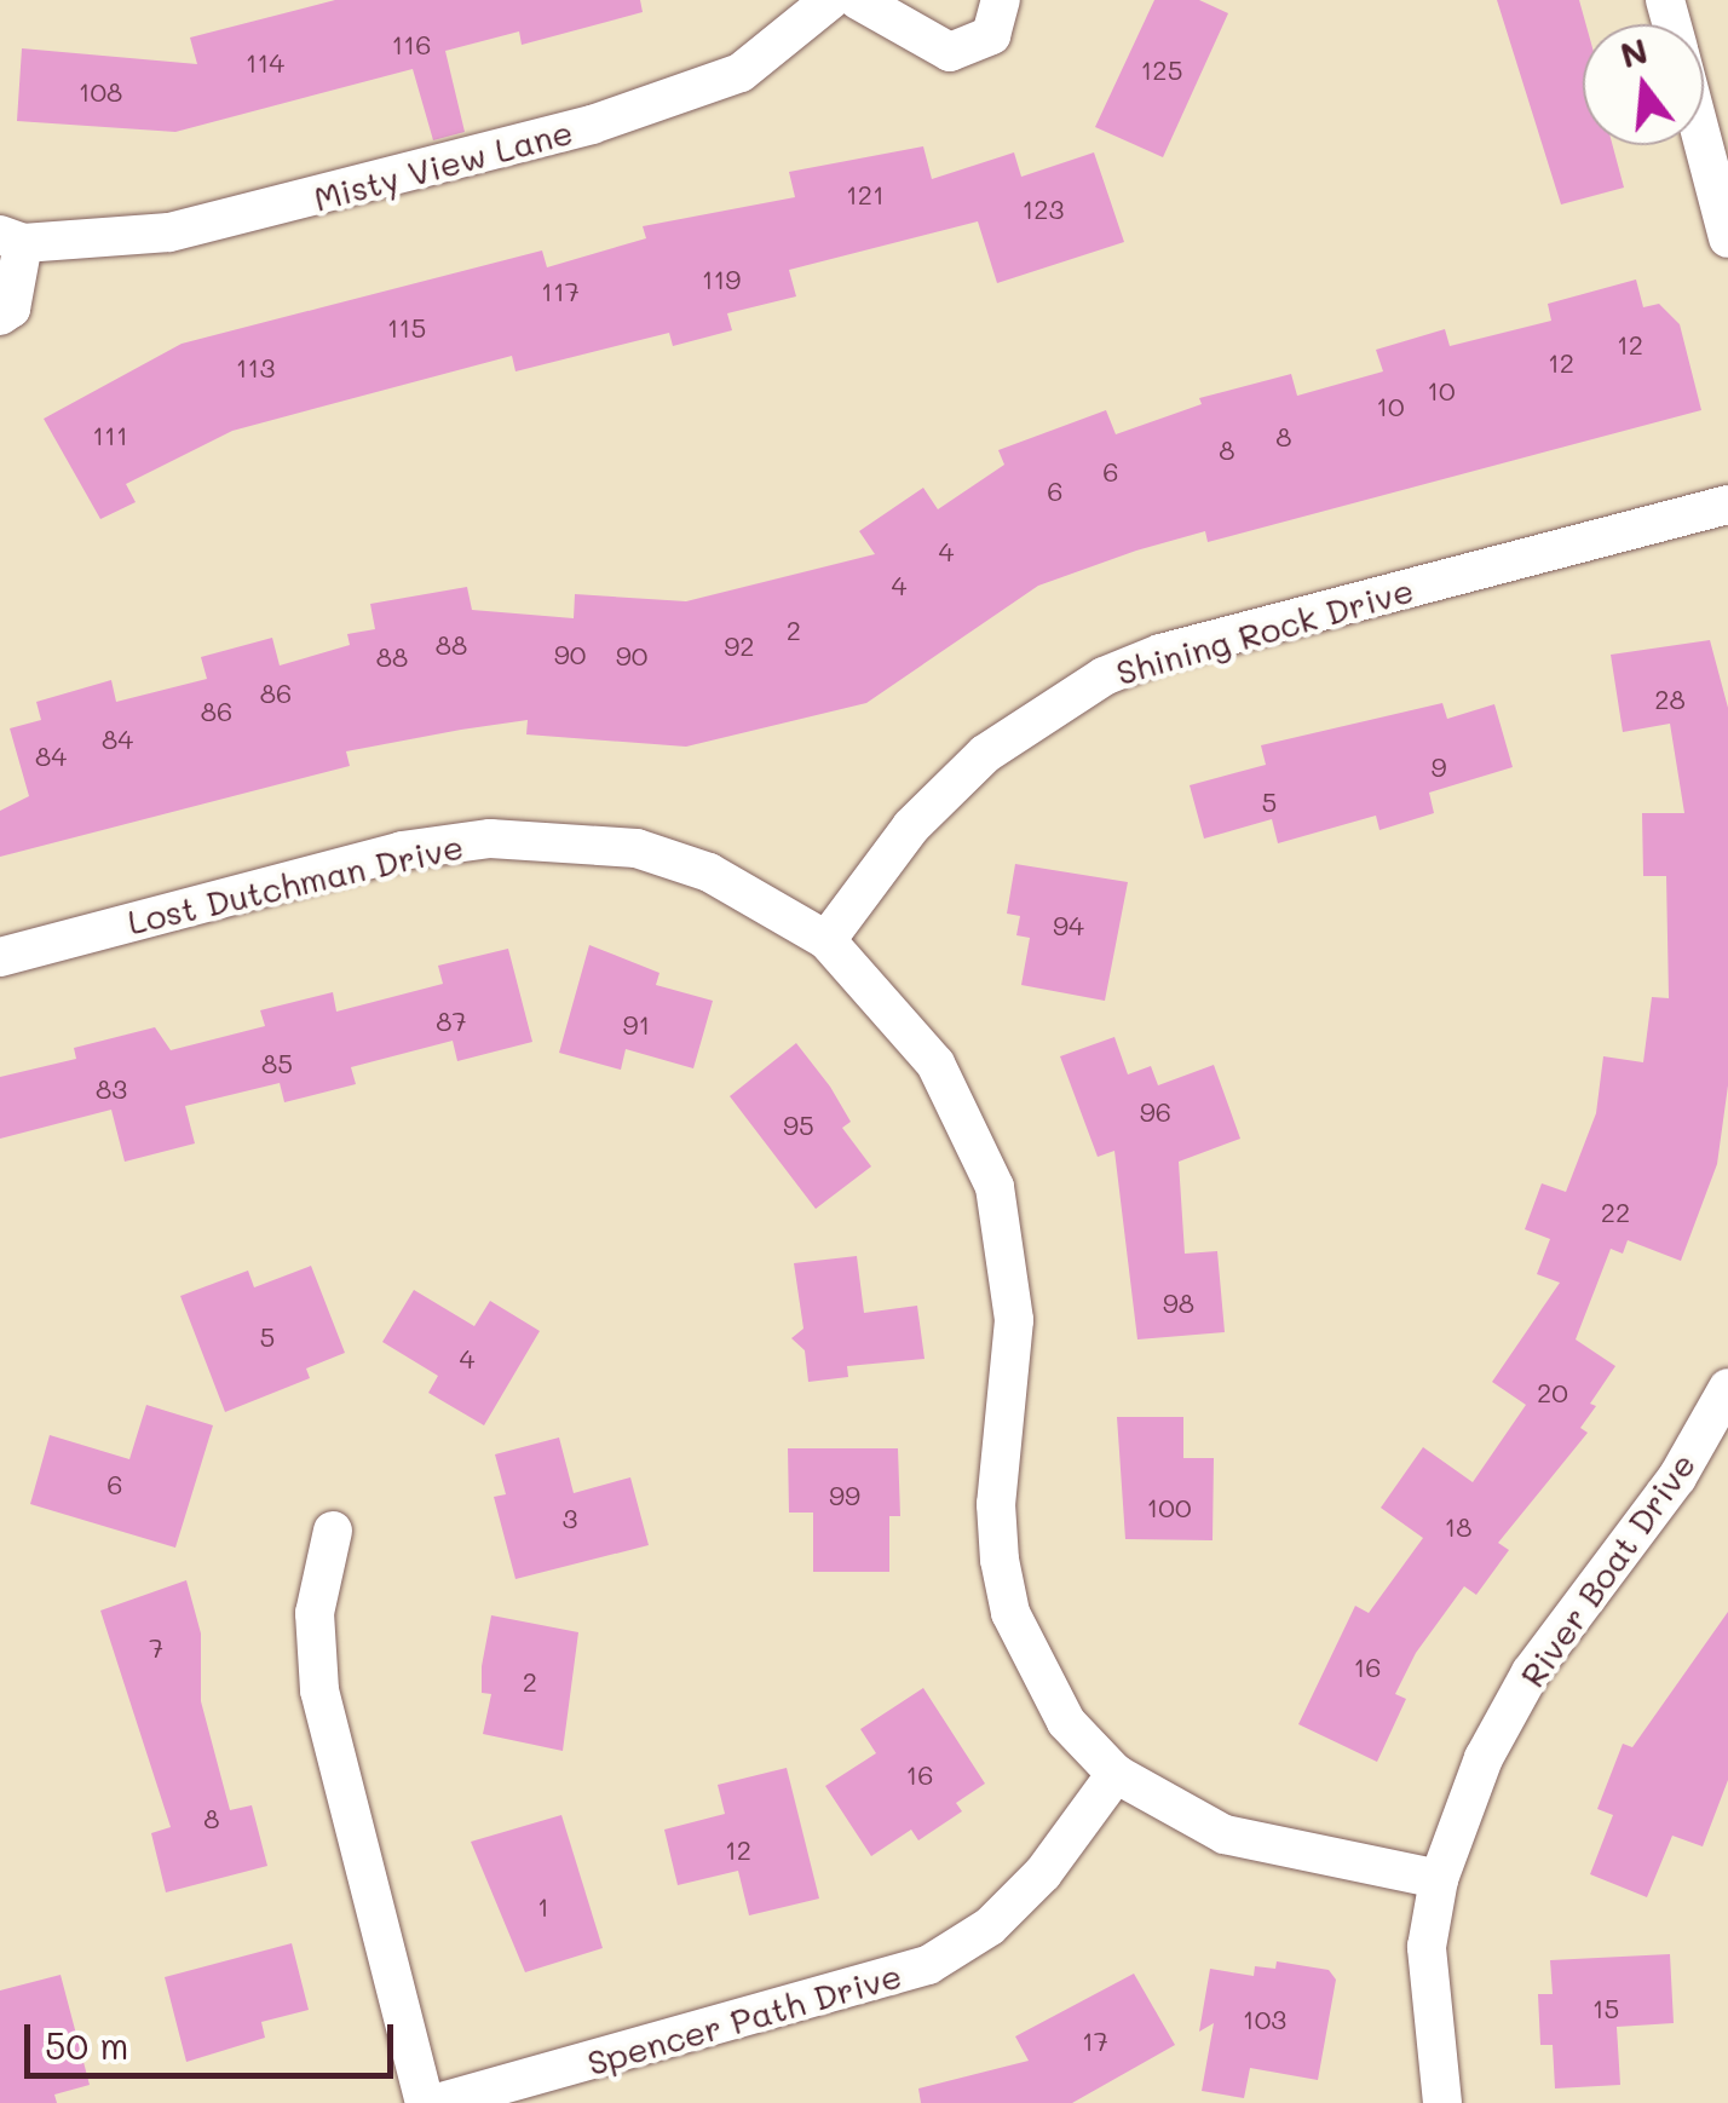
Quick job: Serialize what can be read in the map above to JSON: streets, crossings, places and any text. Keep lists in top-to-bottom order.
{
  "streets": {
    "street": [
      "Misty View Lane",
      "Shining Rock Drive",
      "Lost Dutchman Drive",
      "River Boat Drive",
      "Spencer Path Drive"
    ]
  },
  "crossings": [
    ["Shining Rock Drive", "Lost Dutchman Drive"],
    ["Lost Dutchman Drive", "River Boat Drive"],
    ["Lost Dutchman Drive", "Spencer Path Drive"]
  ],
  "house_numbers": [
    "116",
    "114",
    "125",
    "108",
    "121",
    "123",
    "119",
    "117",
    "115",
    "12",
    "12",
    "113",
    "10",
    "10",
    "111",
    "8",
    "8",
    "6",
    "6",
    "4",
    "4",
    "2",
    "88",
    "92",
    "90",
    "90",
    "88",
    "86",
    "28",
    "86",
    "84",
    "84",
    "9",
    "5",
    "94",
    "87",
    "91",
    "85",
    "83",
    "96",
    "95",
    "22",
    "98",
    "5",
    "4",
    "20",
    "6",
    "99",
    "100",
    "3",
    "18",
    "7",
    "16",
    "2",
    "16",
    "8",
    "12",
    "1",
    "15",
    "103",
    "17"
  ],
  "scale_bar": "50 m",
  "north": "top"
}
